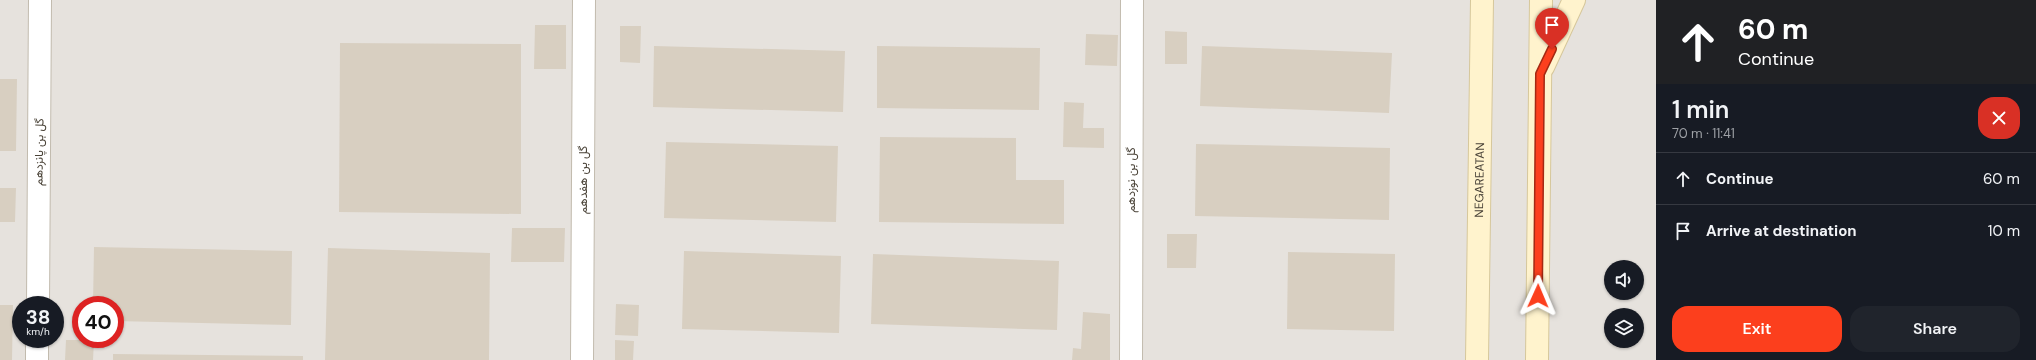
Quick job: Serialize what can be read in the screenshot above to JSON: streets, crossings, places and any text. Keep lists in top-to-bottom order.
{
  "streets": {
    "street": [
      "گل بن پانزدهم",
      "گل بن هفدهم",
      "گل بن نوزدهم",
      "NEGAREATAN"
    ]
  },
  "page": {
    "turn": ["60 m", "Continue"],
    "heading": ["1 min", "70 m · 11:41"],
    "list": [
      {
        "name": "Continue",
        "value": "60 m"
      },
      {
        "name": "Arrive at destination",
        "value": "10 m"
      }
    ],
    "speed": "38 km/h",
    "limit": "40",
    "buttons": ["Exit", "Share"]
  }
}
